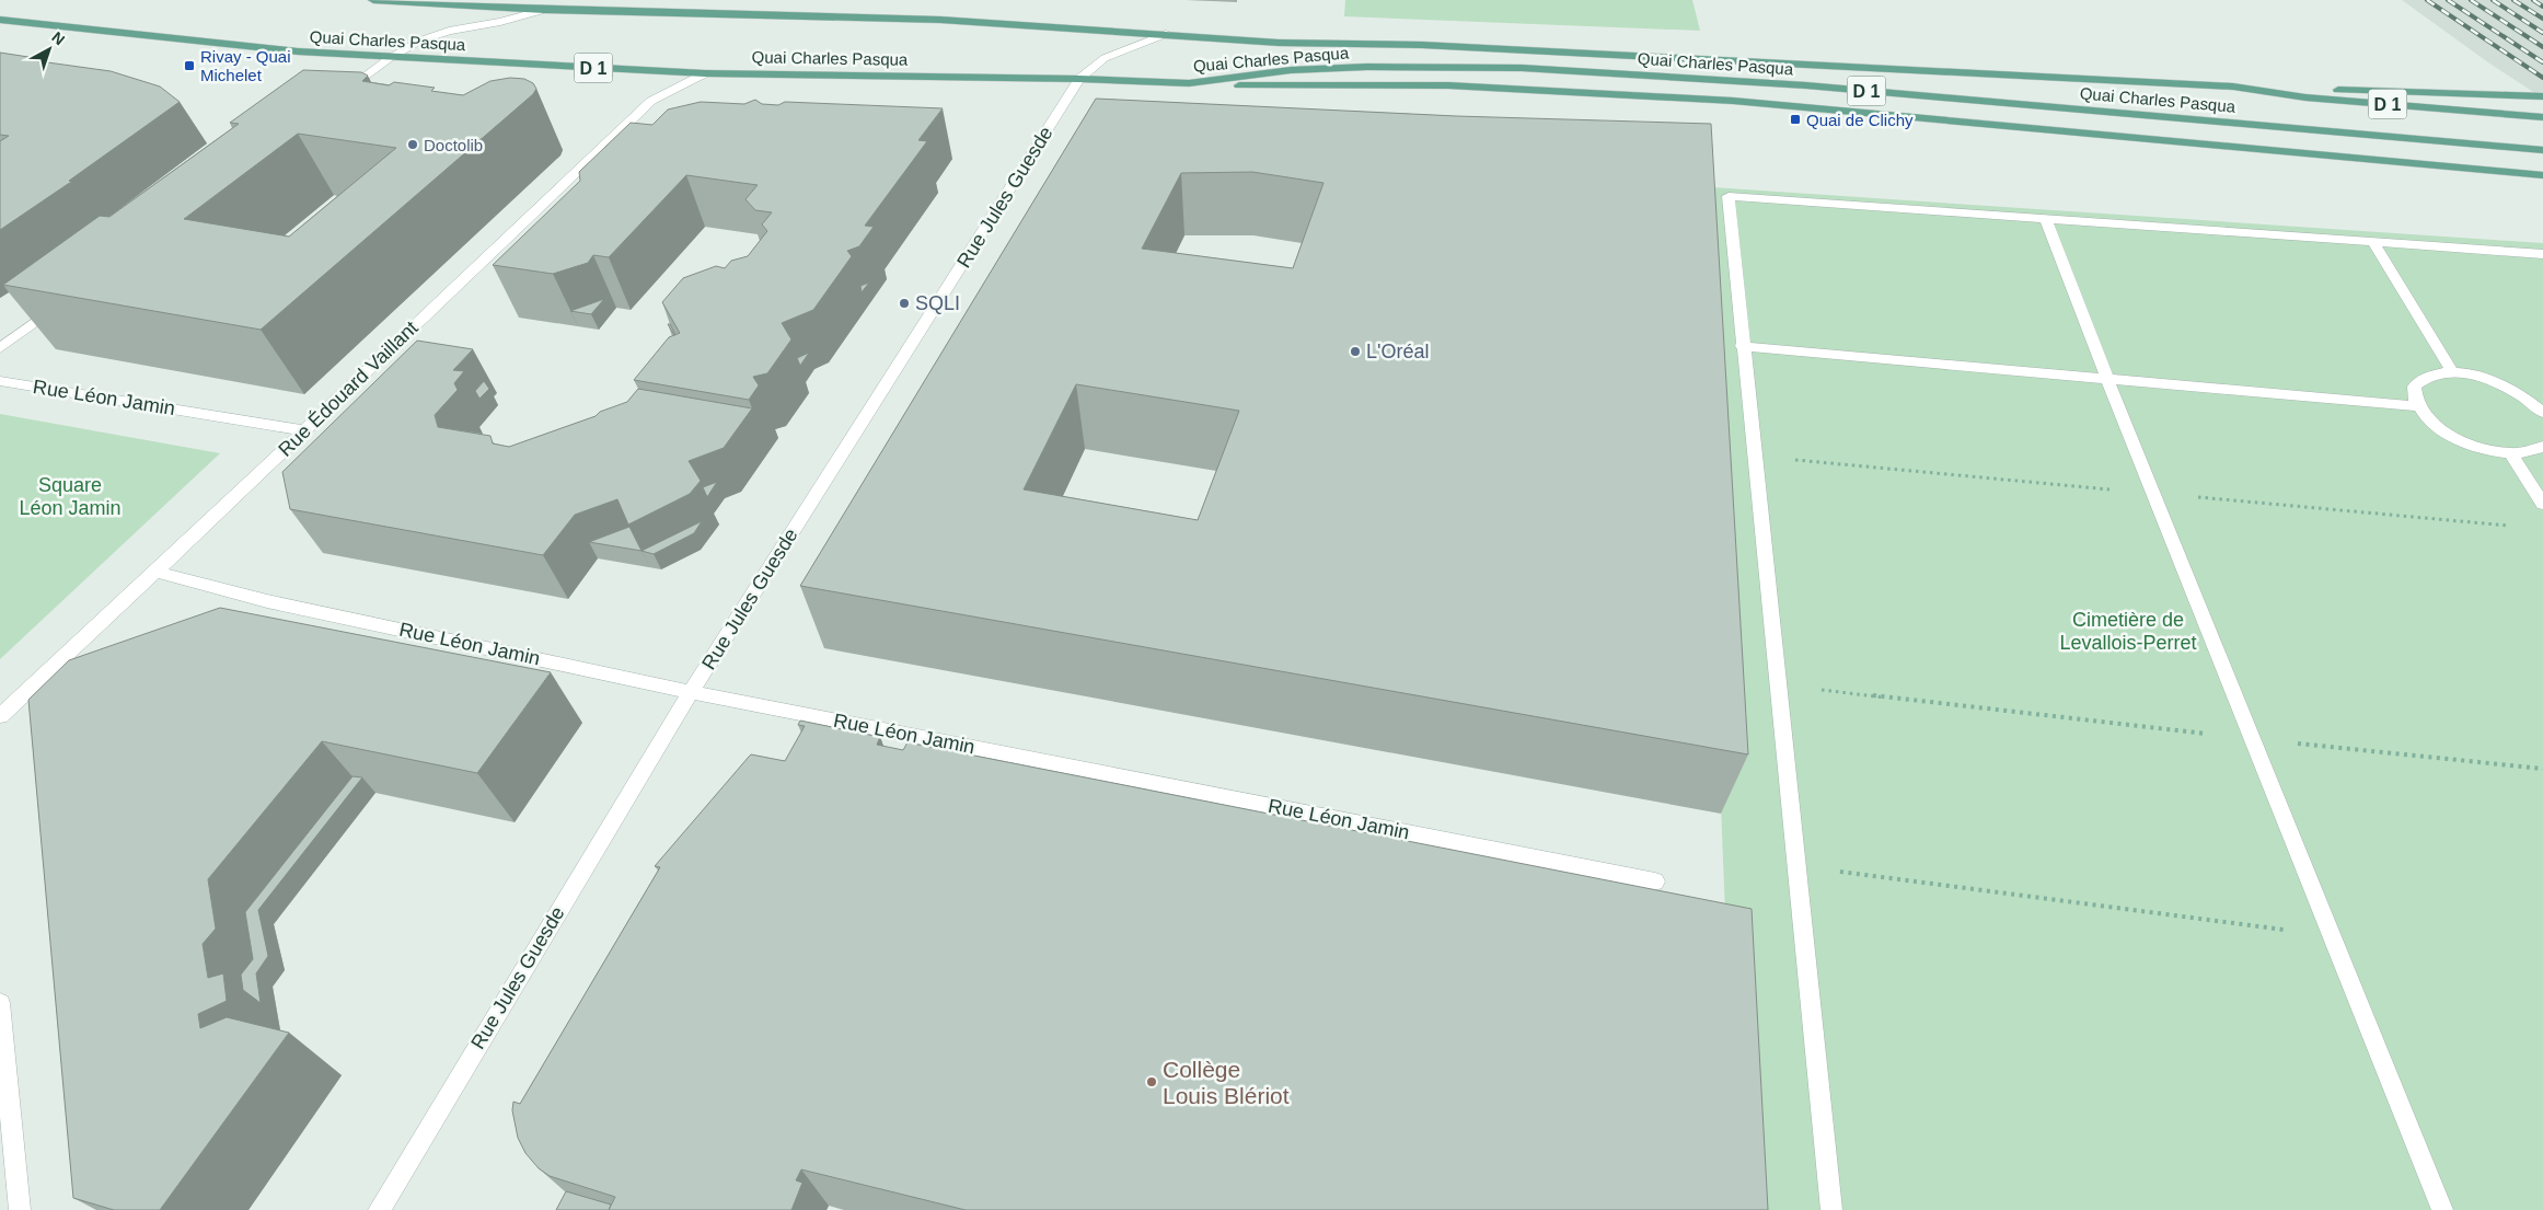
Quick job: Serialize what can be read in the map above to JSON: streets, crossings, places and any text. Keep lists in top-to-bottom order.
{
  "streets": {
    "main road": ["Quai Charles Pasqua", "D 1"],
    "street": ["Rue Jules Guesde", "Rue Édouard Vaillant", "Rue Léon Jamin"]
  },
  "crossings": [
    ["Quai Charles Pasqua", "D 1"],
    ["Quai Charles Pasqua", "Rue Jules Guesde"],
    ["Quai Charles Pasqua", "Rue Édouard Vaillant"],
    ["Rue Jules Guesde", "Rue Léon Jamin"],
    ["Rue Édouard Vaillant", "Rue Léon Jamin"]
  ],
  "parks": ["Square Léon Jamin", "Cimetière de Levallois-Perret"],
  "places": {
    "transit": ["Rivay - Quai Michelet", "Quai de Clichy"],
    "other": [
      "Doctolib",
      "SQLI",
      "L'Oréal",
      "Collège Louis Blériot"
    ]
  },
  "north": "top right"
}
